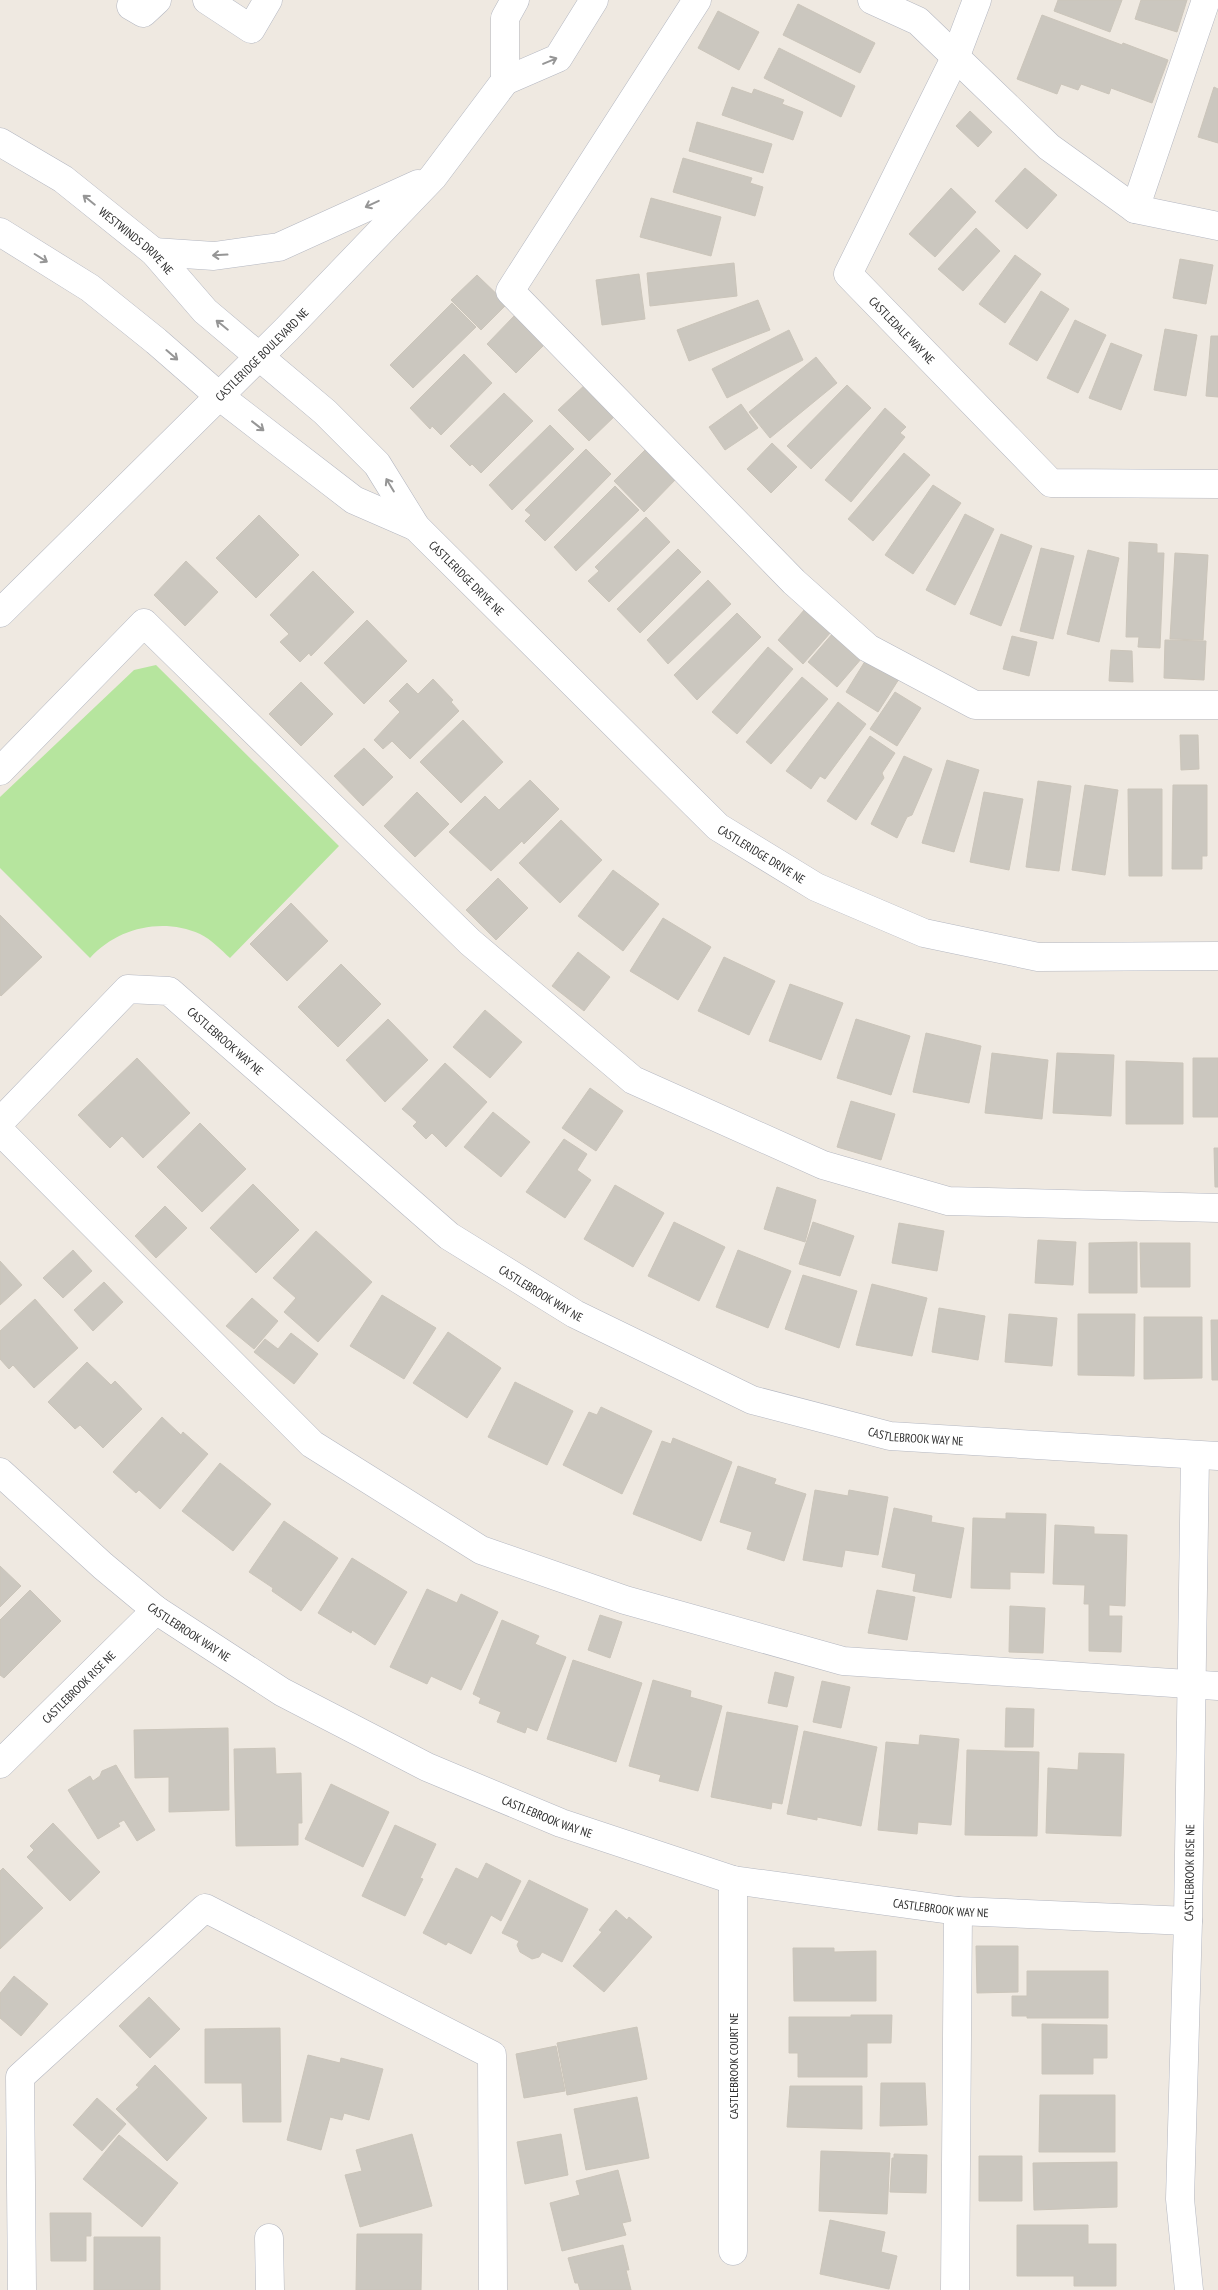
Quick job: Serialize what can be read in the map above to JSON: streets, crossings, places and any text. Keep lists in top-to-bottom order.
{
  "streets": {
    "street": [
      "WESTWINDS DRIVE NE",
      "CASTLEDALE WAY NE",
      "CASTLERIDGE BOULEVARD NE",
      "CASTLERIDGE DRIVE NE",
      "CASTLEBROOK WAY NE",
      "CASTLEBROOK RISE NE",
      "CASTLEBROOK COURT NE"
    ]
  },
  "crossings": [
    ["WESTWINDS DRIVE NE", "CASTLERIDGE BOULEVARD NE"],
    ["WESTWINDS DRIVE NE", "CASTLERIDGE DRIVE NE"],
    ["CASTLERIDGE BOULEVARD NE", "CASTLERIDGE DRIVE NE"],
    ["CASTLEBROOK WAY NE", "CASTLEBROOK RISE NE"],
    ["CASTLEBROOK WAY NE", "CASTLEBROOK COURT NE"]
  ]
}
